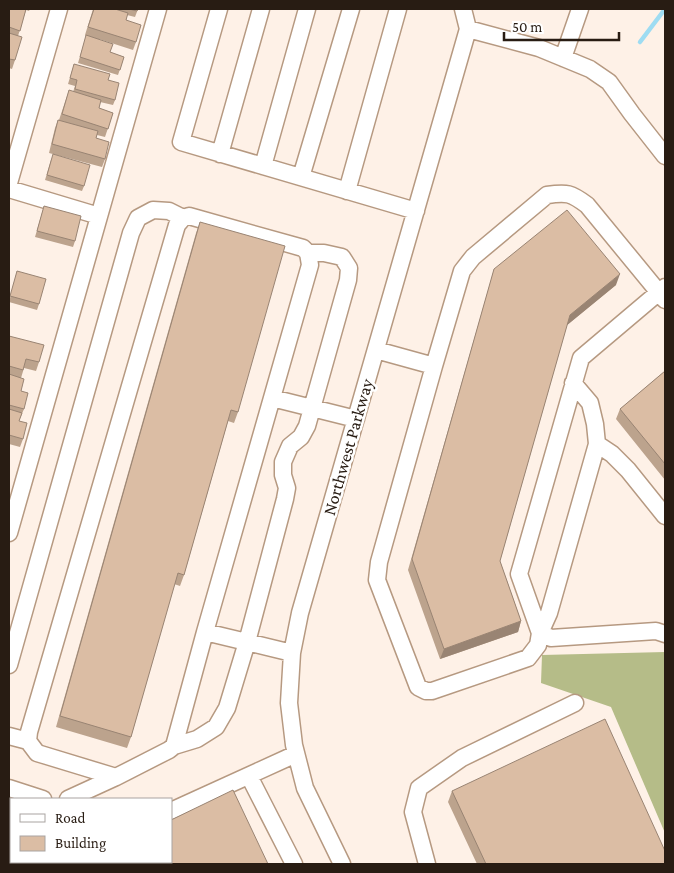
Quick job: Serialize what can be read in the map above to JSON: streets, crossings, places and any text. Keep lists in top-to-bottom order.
{
  "streets": {
    "street": ["Northwest Parkway"]
  },
  "legend": ["Road", "Building"],
  "scale_bar": "50 m"
}
